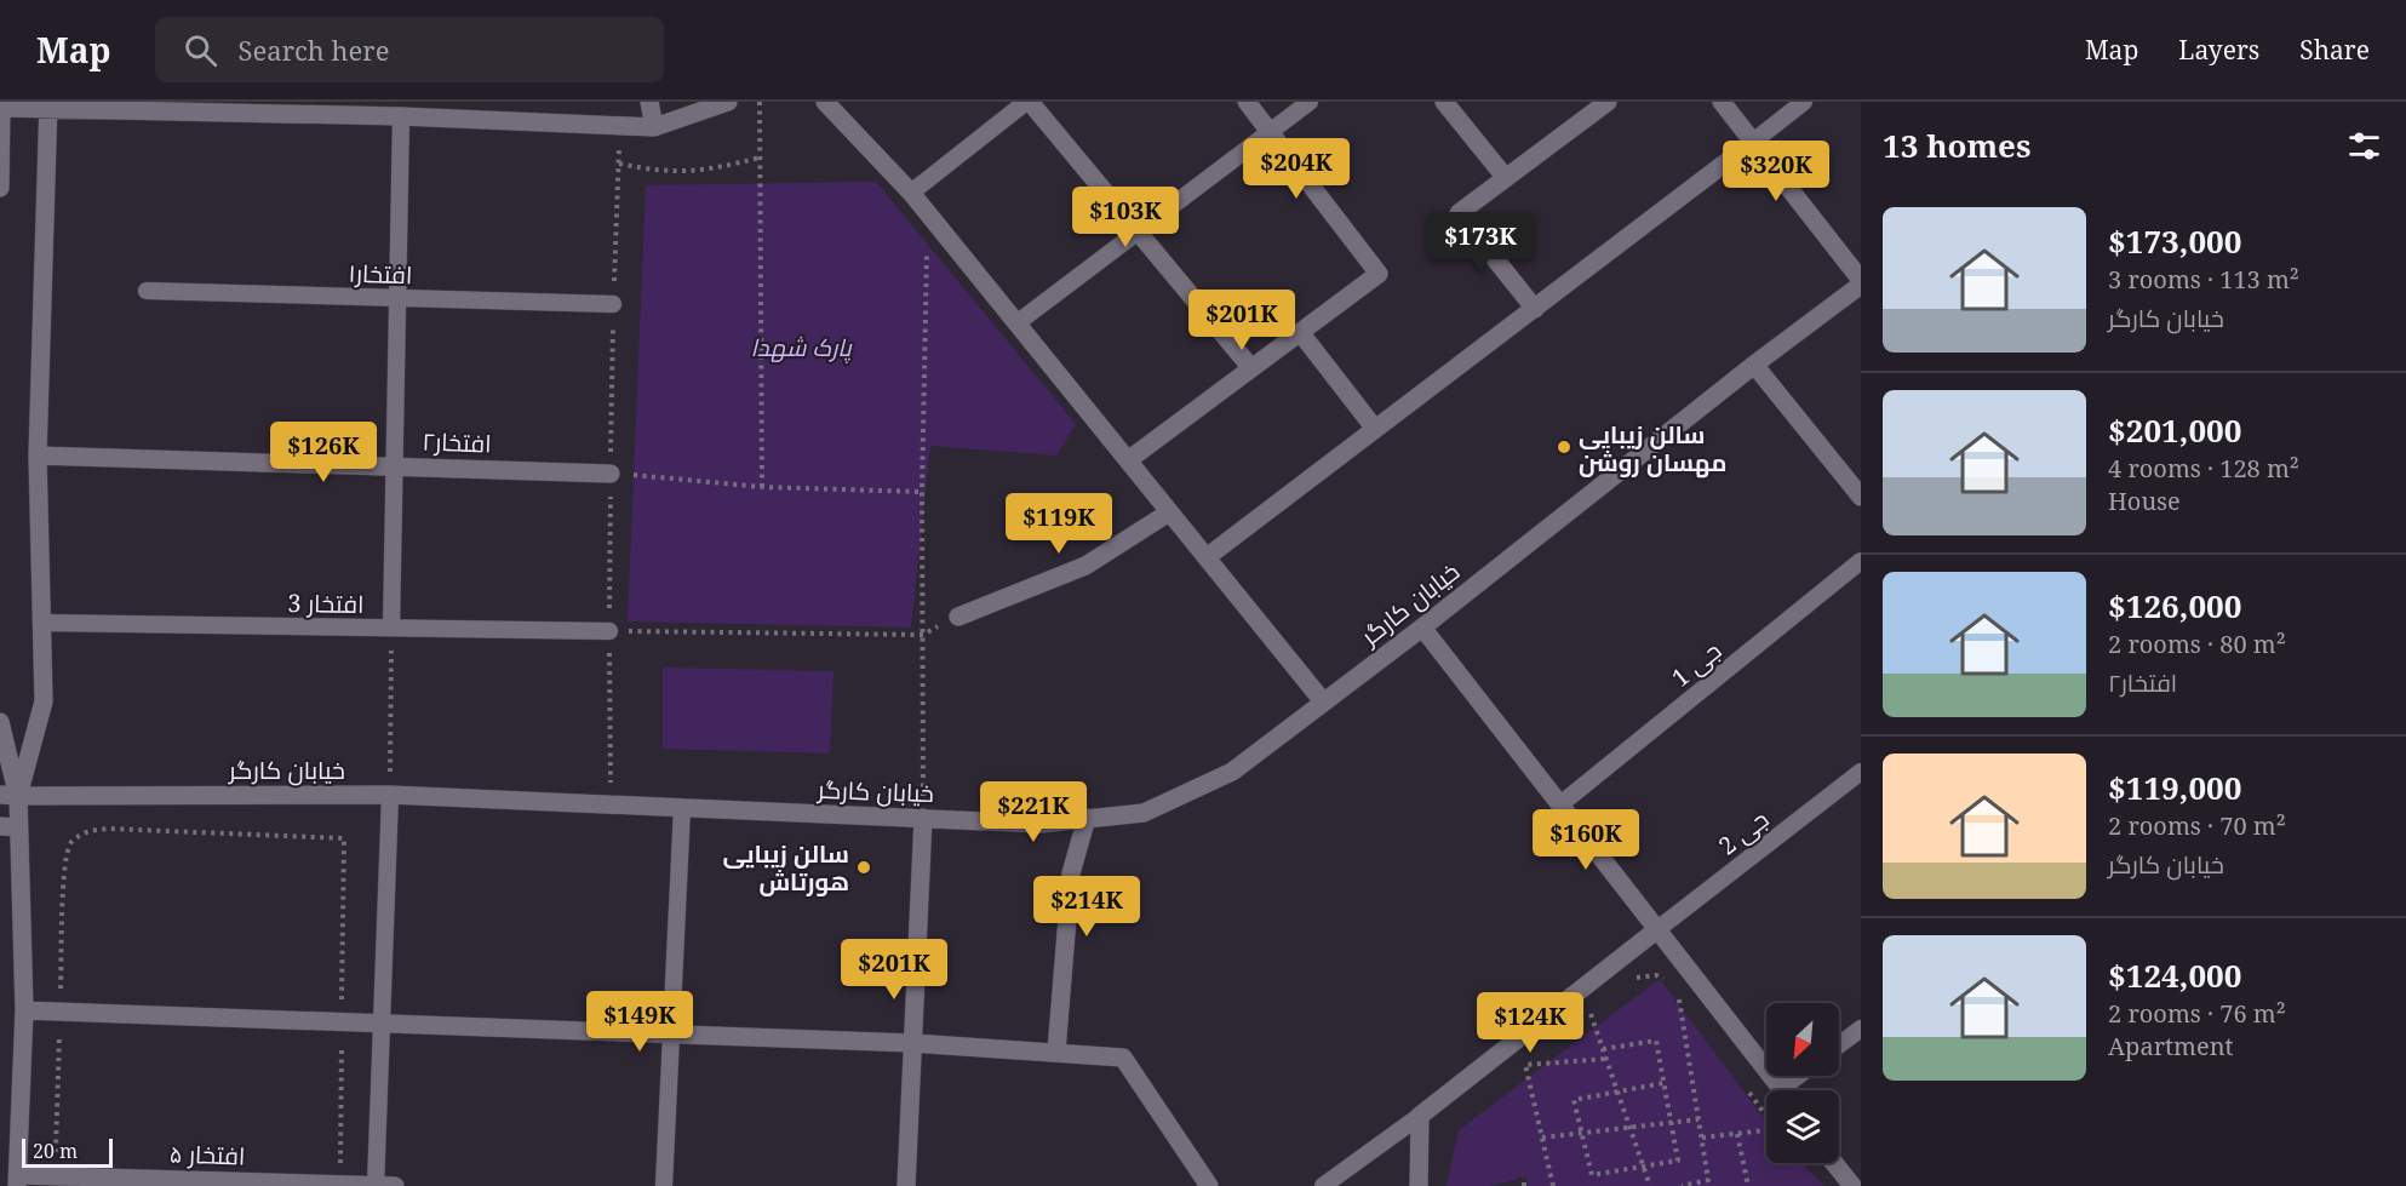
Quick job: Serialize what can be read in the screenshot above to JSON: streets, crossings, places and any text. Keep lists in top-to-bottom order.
{
  "streets": {
    "street": ["افتخار۲", "خیابان کارگر", "افتخار ۵"],
    "lane": [
      "افتخار۱",
      "افتخار 3",
      "جی 1",
      "جی 2"
    ]
  },
  "parks": ["پارک شهدا"],
  "places": ["سالن زیبایی مهسان روشن", "سالن زیبایی هورتاش"],
  "scale_bar": "20 m",
  "north": "bottom left",
  "page": {
    "header": "Map",
    "search": "Search here",
    "nav": ["Map", "Layers", "Share"],
    "heading": "13 homes",
    "price": [
      "$204K",
      "$320K",
      "$103K",
      "$173K",
      "$201K",
      "$126K",
      "$119K",
      "$221K",
      "$160K",
      "$214K",
      "$201K",
      "$149K",
      "$124K"
    ],
    "list": [
      {
        "name": "$173,000",
        "note": "3 rooms · 113 m² · خیابان کارگر"
      },
      {
        "name": "$201,000",
        "note": "4 rooms · 128 m² · House"
      },
      {
        "name": "$126,000",
        "note": "2 rooms · 80 m² · افتخار۲"
      },
      {
        "name": "$119,000",
        "note": "2 rooms · 70 m² · خیابان کارگر"
      },
      {
        "name": "$124,000",
        "note": "2 rooms · 76 m² · Apartment"
      }
    ],
    "scale": "20 m"
  }
}
